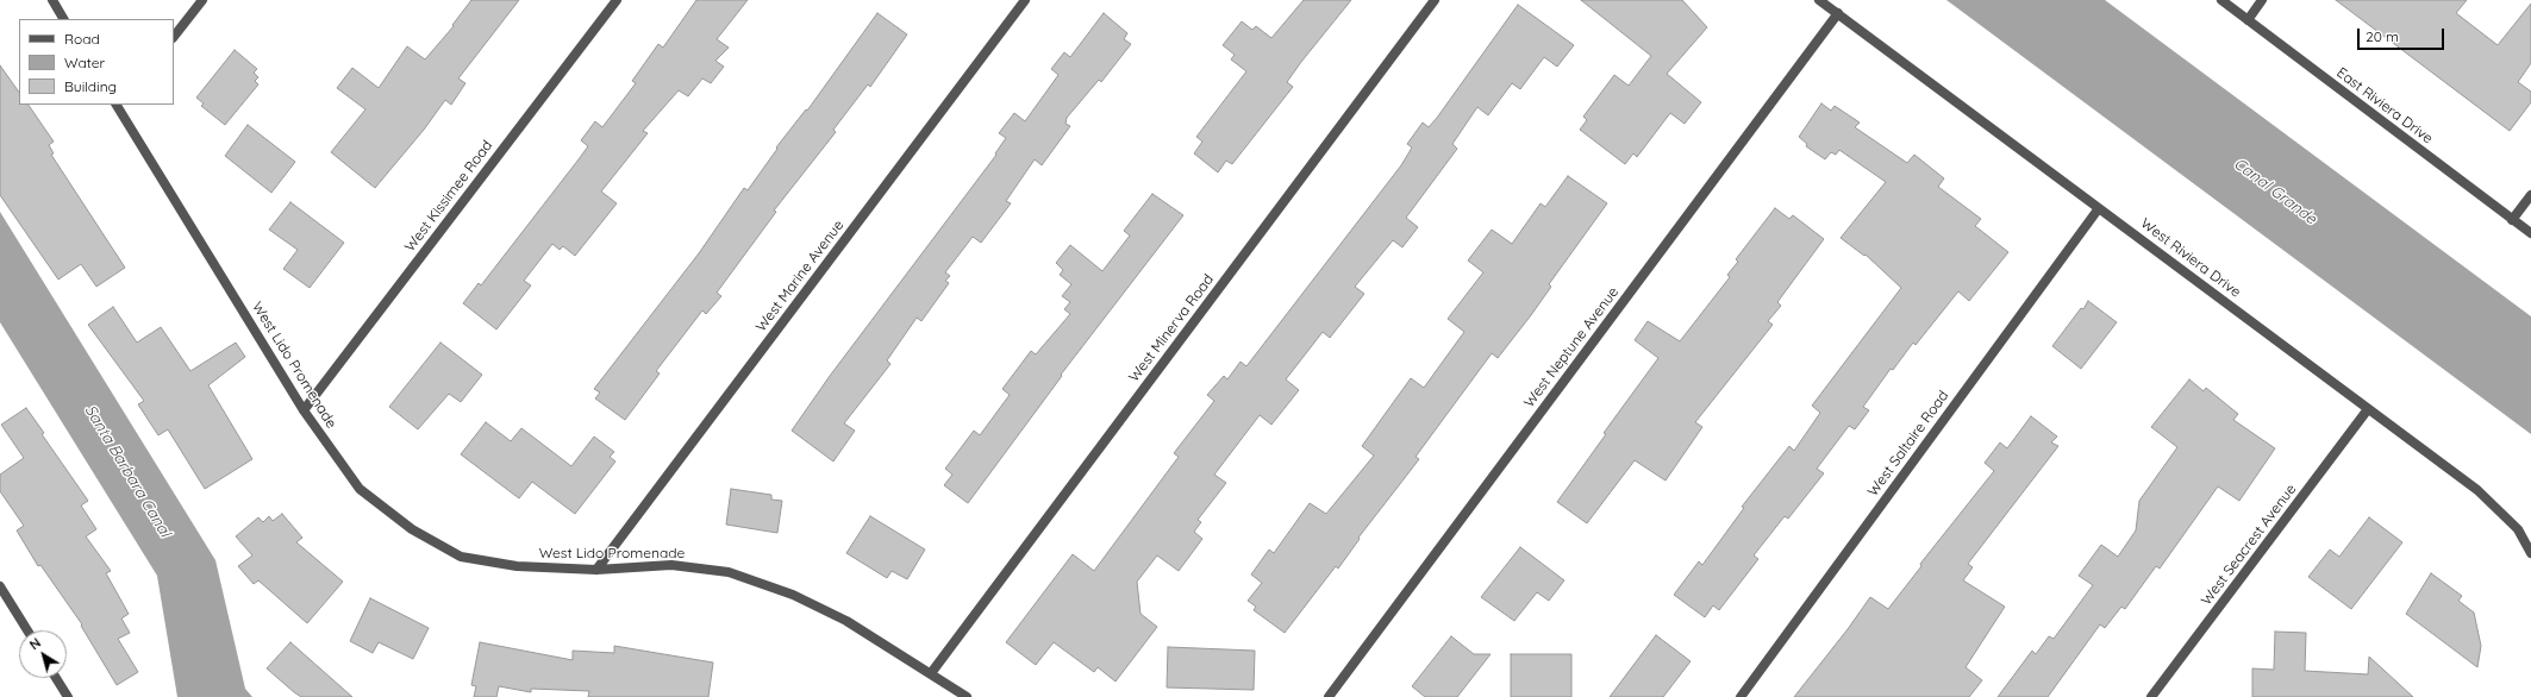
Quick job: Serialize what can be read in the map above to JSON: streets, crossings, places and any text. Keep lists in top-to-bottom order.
{
  "streets": {
    "street": [
      "East Riviera Drive",
      "West Kissimee Road",
      "West Riviera Drive",
      "West Marine Avenue",
      "West Minerva Road",
      "West Neptune Avenue",
      "West Lido Promenade",
      "West Saltaire Road",
      "West Seacrest Avenue"
    ]
  },
  "crossings": [
    ["West Kissimee Road", "West Lido Promenade"],
    ["West Riviera Drive", "West Neptune Avenue"],
    ["West Riviera Drive", "West Saltaire Road"],
    ["West Riviera Drive", "West Seacrest Avenue"],
    ["West Marine Avenue", "West Lido Promenade"],
    ["West Minerva Road", "West Lido Promenade"]
  ],
  "water": ["Canal Grande", "Santa Barbara Canal"],
  "legend": ["Road", "Water", "Building"],
  "scale_bar": "20 m",
  "north": "top left"
}
